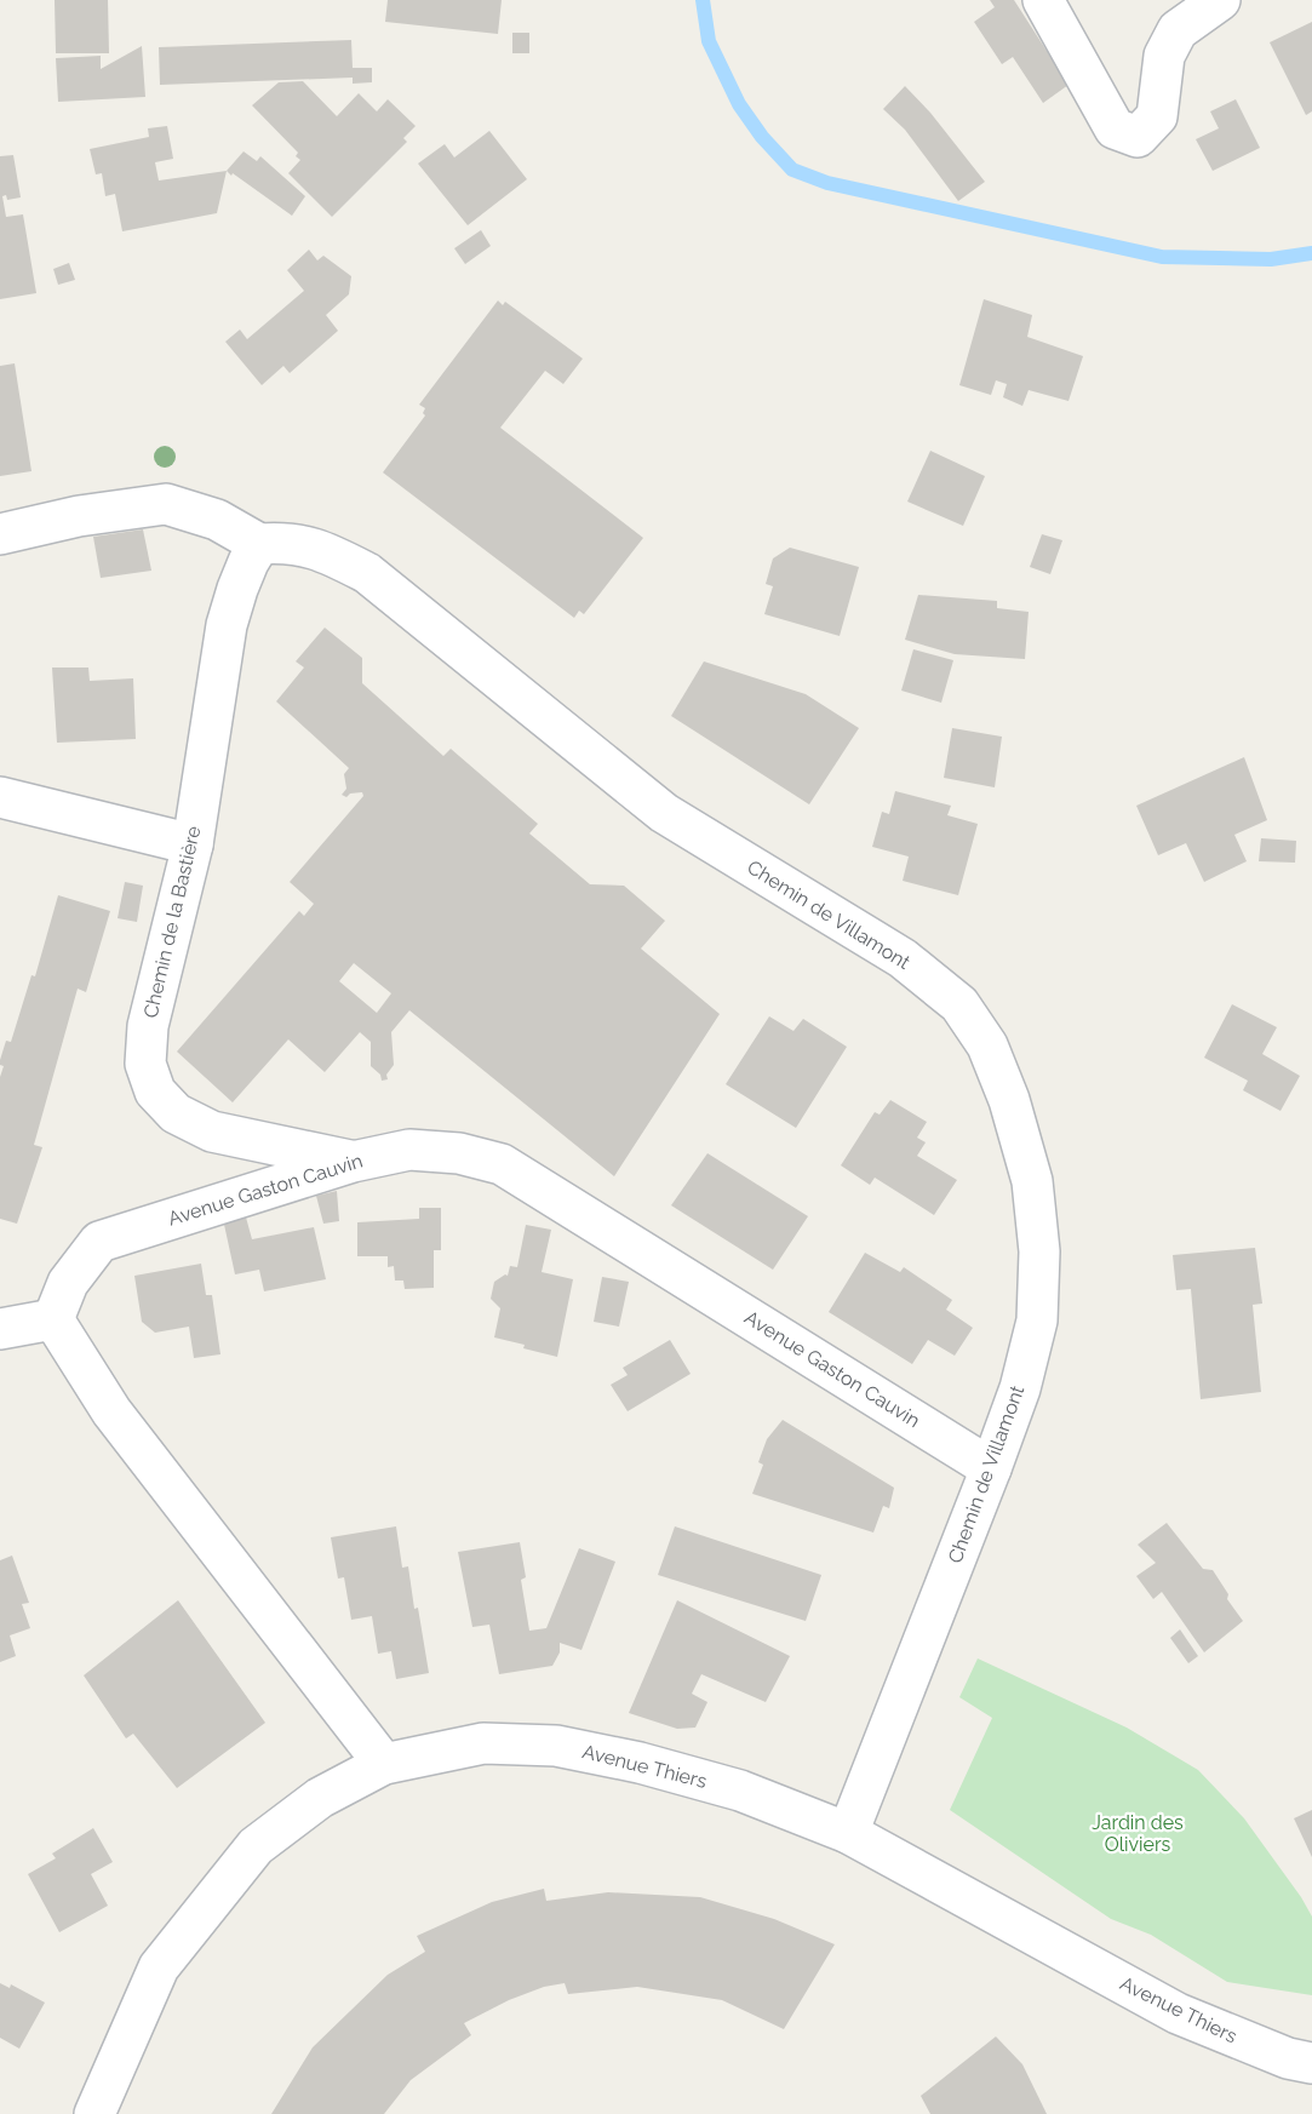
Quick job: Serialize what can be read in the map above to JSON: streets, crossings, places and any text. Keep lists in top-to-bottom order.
{
  "streets": {
    "street": [
      "Chemin de Villamont",
      "Chemin de la Bastière",
      "Avenue Gaston Cauvin",
      "Avenue Thiers"
    ]
  },
  "crossings": [
    ["Chemin de Villamont", "Chemin de la Bastière"],
    ["Chemin de Villamont", "Avenue Gaston Cauvin"],
    ["Chemin de Villamont", "Avenue Thiers"],
    ["Chemin de la Bastière", "Avenue Gaston Cauvin"]
  ],
  "parks": ["Jardin des Oliviers"]
}
